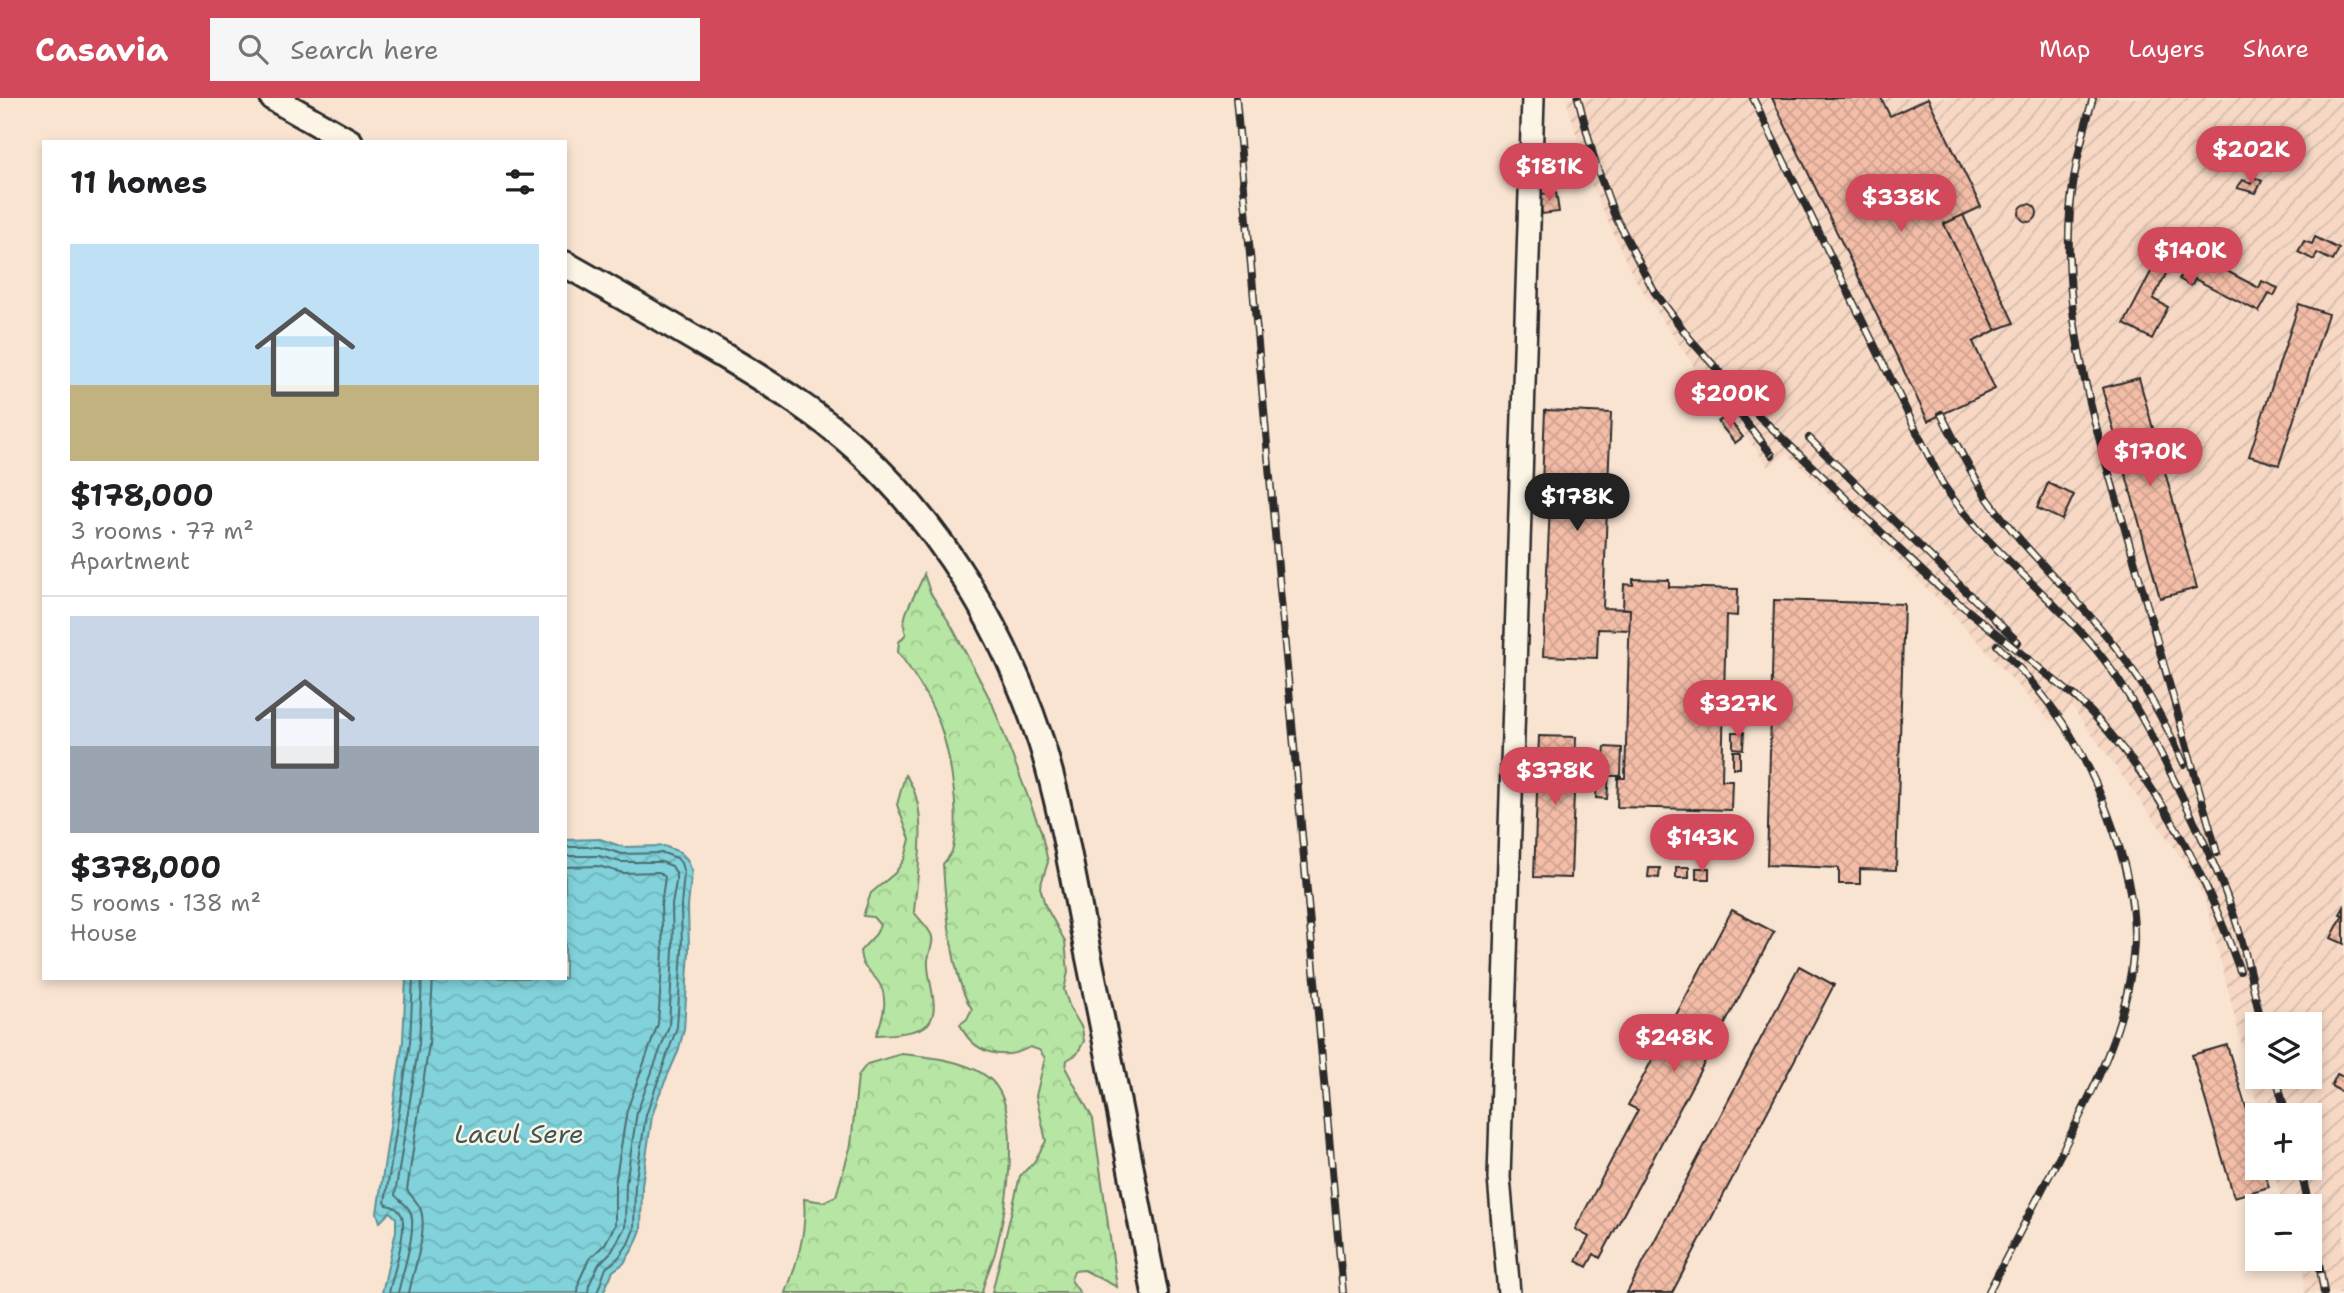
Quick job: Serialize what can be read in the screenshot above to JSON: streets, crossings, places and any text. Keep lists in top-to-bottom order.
{
  "water": ["Lacul Sere"],
  "page": {
    "header": "Casavia",
    "search": "Search here",
    "nav": ["Map", "Layers", "Share"],
    "price": [
      "$202K",
      "$181K",
      "$338K",
      "$140K",
      "$200K",
      "$170K",
      "$178K",
      "$327K",
      "$378K",
      "$143K",
      "$248K"
    ],
    "heading": "11 homes",
    "list": [
      {
        "name": "$178,000",
        "note": "3 rooms · 77 m² · Apartment"
      },
      {
        "name": "$378,000",
        "note": "5 rooms · 138 m² · House"
      }
    ],
    "map_buttons": ["+", "−"]
  }
}
